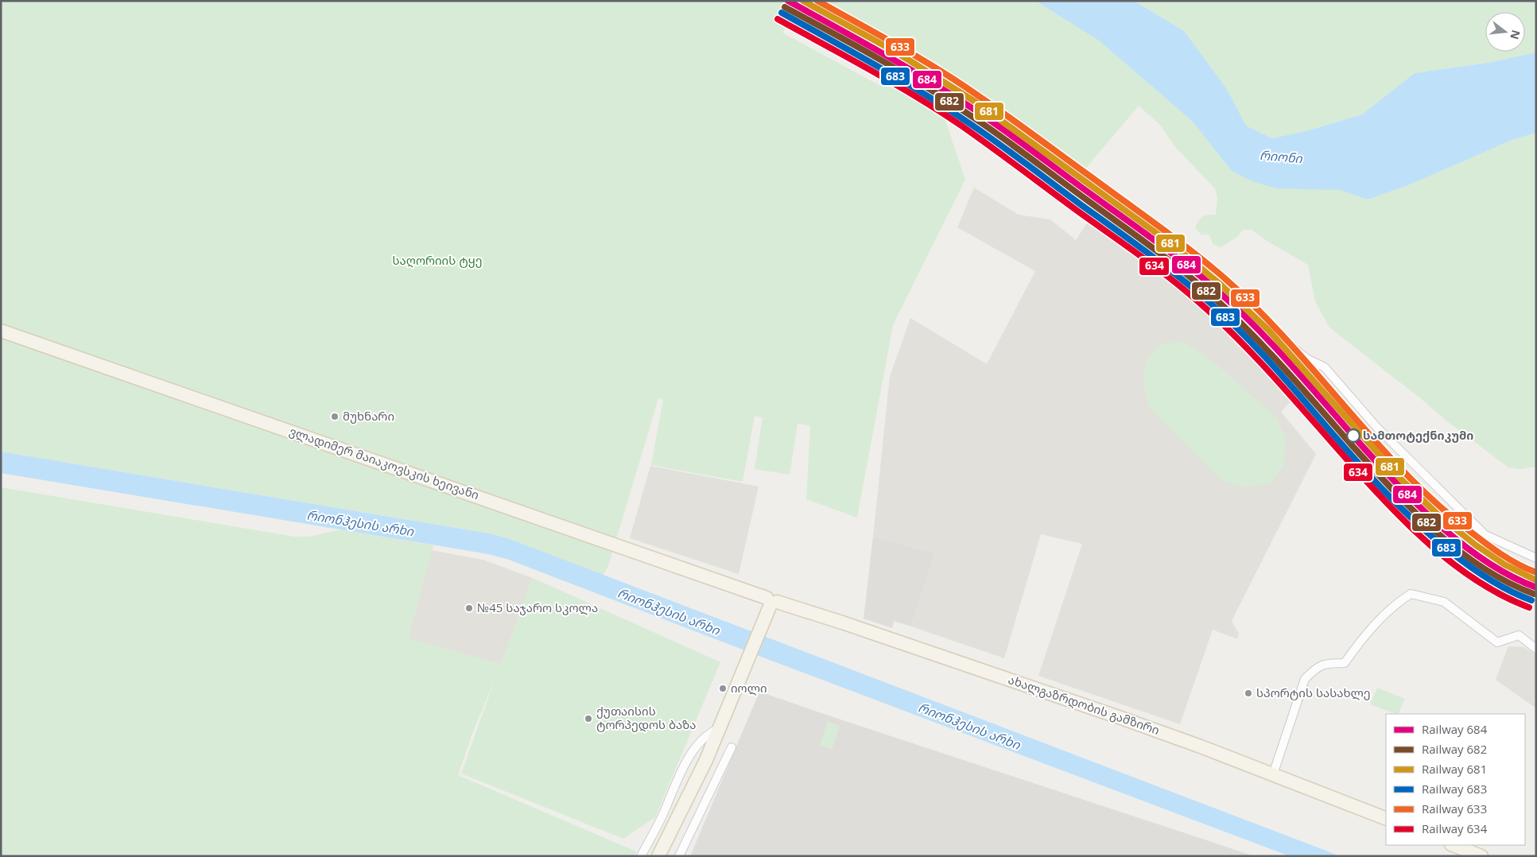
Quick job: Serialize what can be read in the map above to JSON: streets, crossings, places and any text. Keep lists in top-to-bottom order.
{
  "streets": {
    "main road": ["ვლადიმერ მაიაკოვსკის ხეივანი", "ახალგაზრდობის გამზირი"]
  },
  "crossings": [
    ["ვლადიმერ მაიაკოვსკის ხეივანი", "ახალგაზრდობის გამზირი"]
  ],
  "water": ["რიონი", "რიონჰესის არხი"],
  "parks": ["საღორიის ტყე"],
  "places": [
    "მუხნარი",
    "სამთოტექნიკუმი",
    "№45 საჯარო სკოლა",
    "იოლი",
    "სპორტის სასახლე",
    "ქუთაისის ტორპედოს ბაზა"
  ],
  "lines": [
    "rail line 684",
    "rail line 681",
    "rail line 633",
    "rail line 682",
    "rail line 683",
    "rail line 634"
  ],
  "legend": [
    "Railway 684",
    "Railway 682",
    "Railway 681",
    "Railway 683",
    "Railway 633",
    "Railway 634"
  ],
  "north": "right"
}
